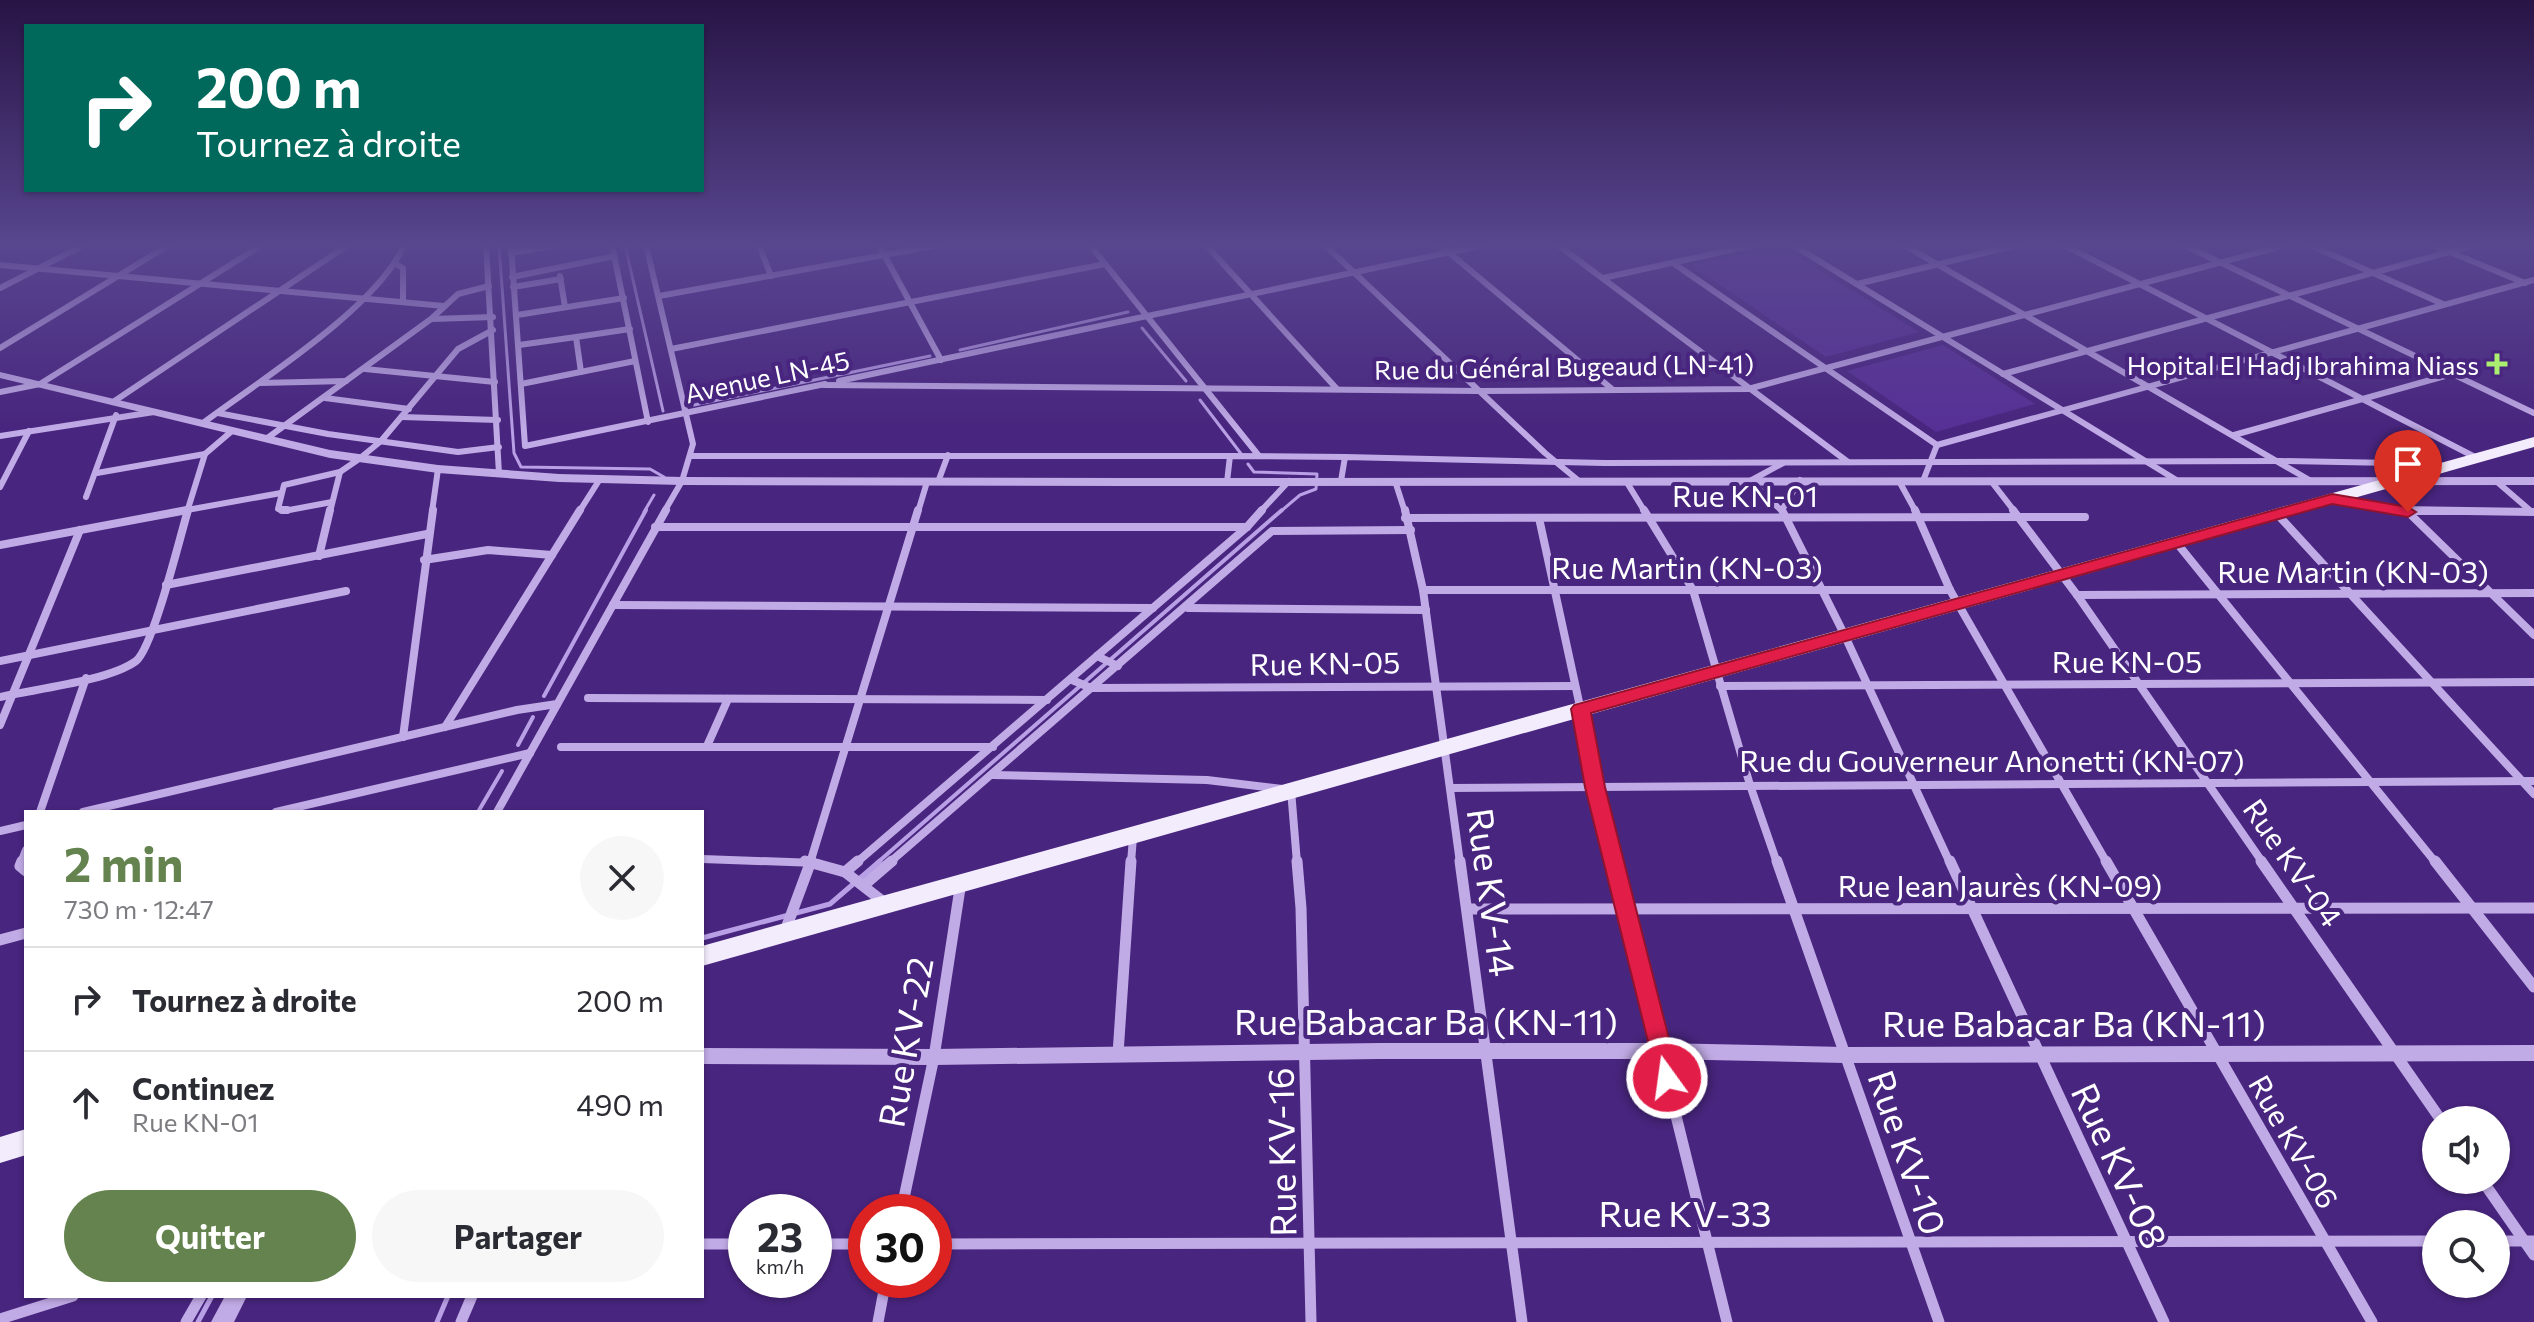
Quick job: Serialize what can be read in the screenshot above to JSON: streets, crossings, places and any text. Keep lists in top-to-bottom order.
{
  "streets": {
    "street": [
      "Rue du Général Bugeaud (LN-41)",
      "Avenue LN-45",
      "Rue KN-01",
      "Rue Martin (KN-03)",
      "Rue KN-05",
      "Rue du Gouverneur Anonetti (KN-07)",
      "Rue KV-04",
      "Rue Jean Jaurès (KN-09)",
      "Rue KV-14",
      "Rue Babacar Ba (KN-11)",
      "Rue KV-22",
      "Rue KV-06",
      "Rue KV-16",
      "Rue KV-10",
      "Rue KV-08",
      "Rue KV-33"
    ]
  },
  "crossings": [
    ["Rue du Général Bugeaud (LN-41)", "Avenue LN-45"],
    ["Rue KN-01", "Rue KV-04"],
    ["Rue KN-01", "Rue KV-14"],
    ["Rue KN-01", "Rue KV-06"],
    ["Rue KN-01", "Rue KV-10"],
    ["Rue KN-01", "Rue KV-08"],
    ["Rue Martin (KN-03)", "Rue KV-04"],
    ["Rue Martin (KN-03)", "Rue KV-14"],
    ["Rue Martin (KN-03)", "Rue KV-06"],
    ["Rue Martin (KN-03)", "Rue KV-10"],
    ["Rue Martin (KN-03)", "Rue KV-08"],
    ["Rue KN-05", "Rue KV-04"],
    ["Rue KN-05", "Rue KV-14"],
    ["Rue KN-05", "Rue KV-06"],
    ["Rue KN-05", "Rue KV-10"],
    ["Rue KN-05", "Rue KV-08"],
    ["Rue du Gouverneur Anonetti (KN-07)", "Rue KV-04"],
    ["Rue du Gouverneur Anonetti (KN-07)", "Rue KV-14"],
    ["Rue du Gouverneur Anonetti (KN-07)", "Rue KV-06"],
    ["Rue du Gouverneur Anonetti (KN-07)", "Rue KV-10"],
    ["Rue du Gouverneur Anonetti (KN-07)", "Rue KV-08"],
    ["Rue KV-04", "Rue Jean Jaurès (KN-09)"],
    ["Rue KV-04", "Rue Babacar Ba (KN-11)"],
    ["Rue Jean Jaurès (KN-09)", "Rue KV-14"],
    ["Rue Jean Jaurès (KN-09)", "Rue KV-06"],
    ["Rue Jean Jaurès (KN-09)", "Rue KV-10"],
    ["Rue Jean Jaurès (KN-09)", "Rue KV-08"],
    ["Rue KV-14", "Rue Babacar Ba (KN-11)"],
    ["Rue KV-14", "Rue KV-33"],
    ["Rue Babacar Ba (KN-11)", "Rue KV-22"],
    ["Rue Babacar Ba (KN-11)", "Rue KV-06"],
    ["Rue Babacar Ba (KN-11)", "Rue KV-16"],
    ["Rue Babacar Ba (KN-11)", "Rue KV-10"],
    ["Rue Babacar Ba (KN-11)", "Rue KV-08"],
    ["Rue KV-06", "Rue KV-33"],
    ["Rue KV-16", "Rue KV-33"],
    ["Rue KV-10", "Rue KV-33"],
    ["Rue KV-08", "Rue KV-33"]
  ],
  "places": {
    "health": ["Hopital El Hadj Ibrahima Niass"]
  },
  "page": {
    "turn": ["200 m", "Tournez à droite"],
    "heading": ["2 min", "730 m · 12:47"],
    "list": [
      {
        "name": "Tournez à droite",
        "value": "200 m"
      },
      {
        "name": "Continuez",
        "note": "Rue KN-01",
        "value": "490 m"
      }
    ],
    "buttons": ["Quitter", "Partager"],
    "speed": "23 km/h",
    "limit": "30"
  }
}
